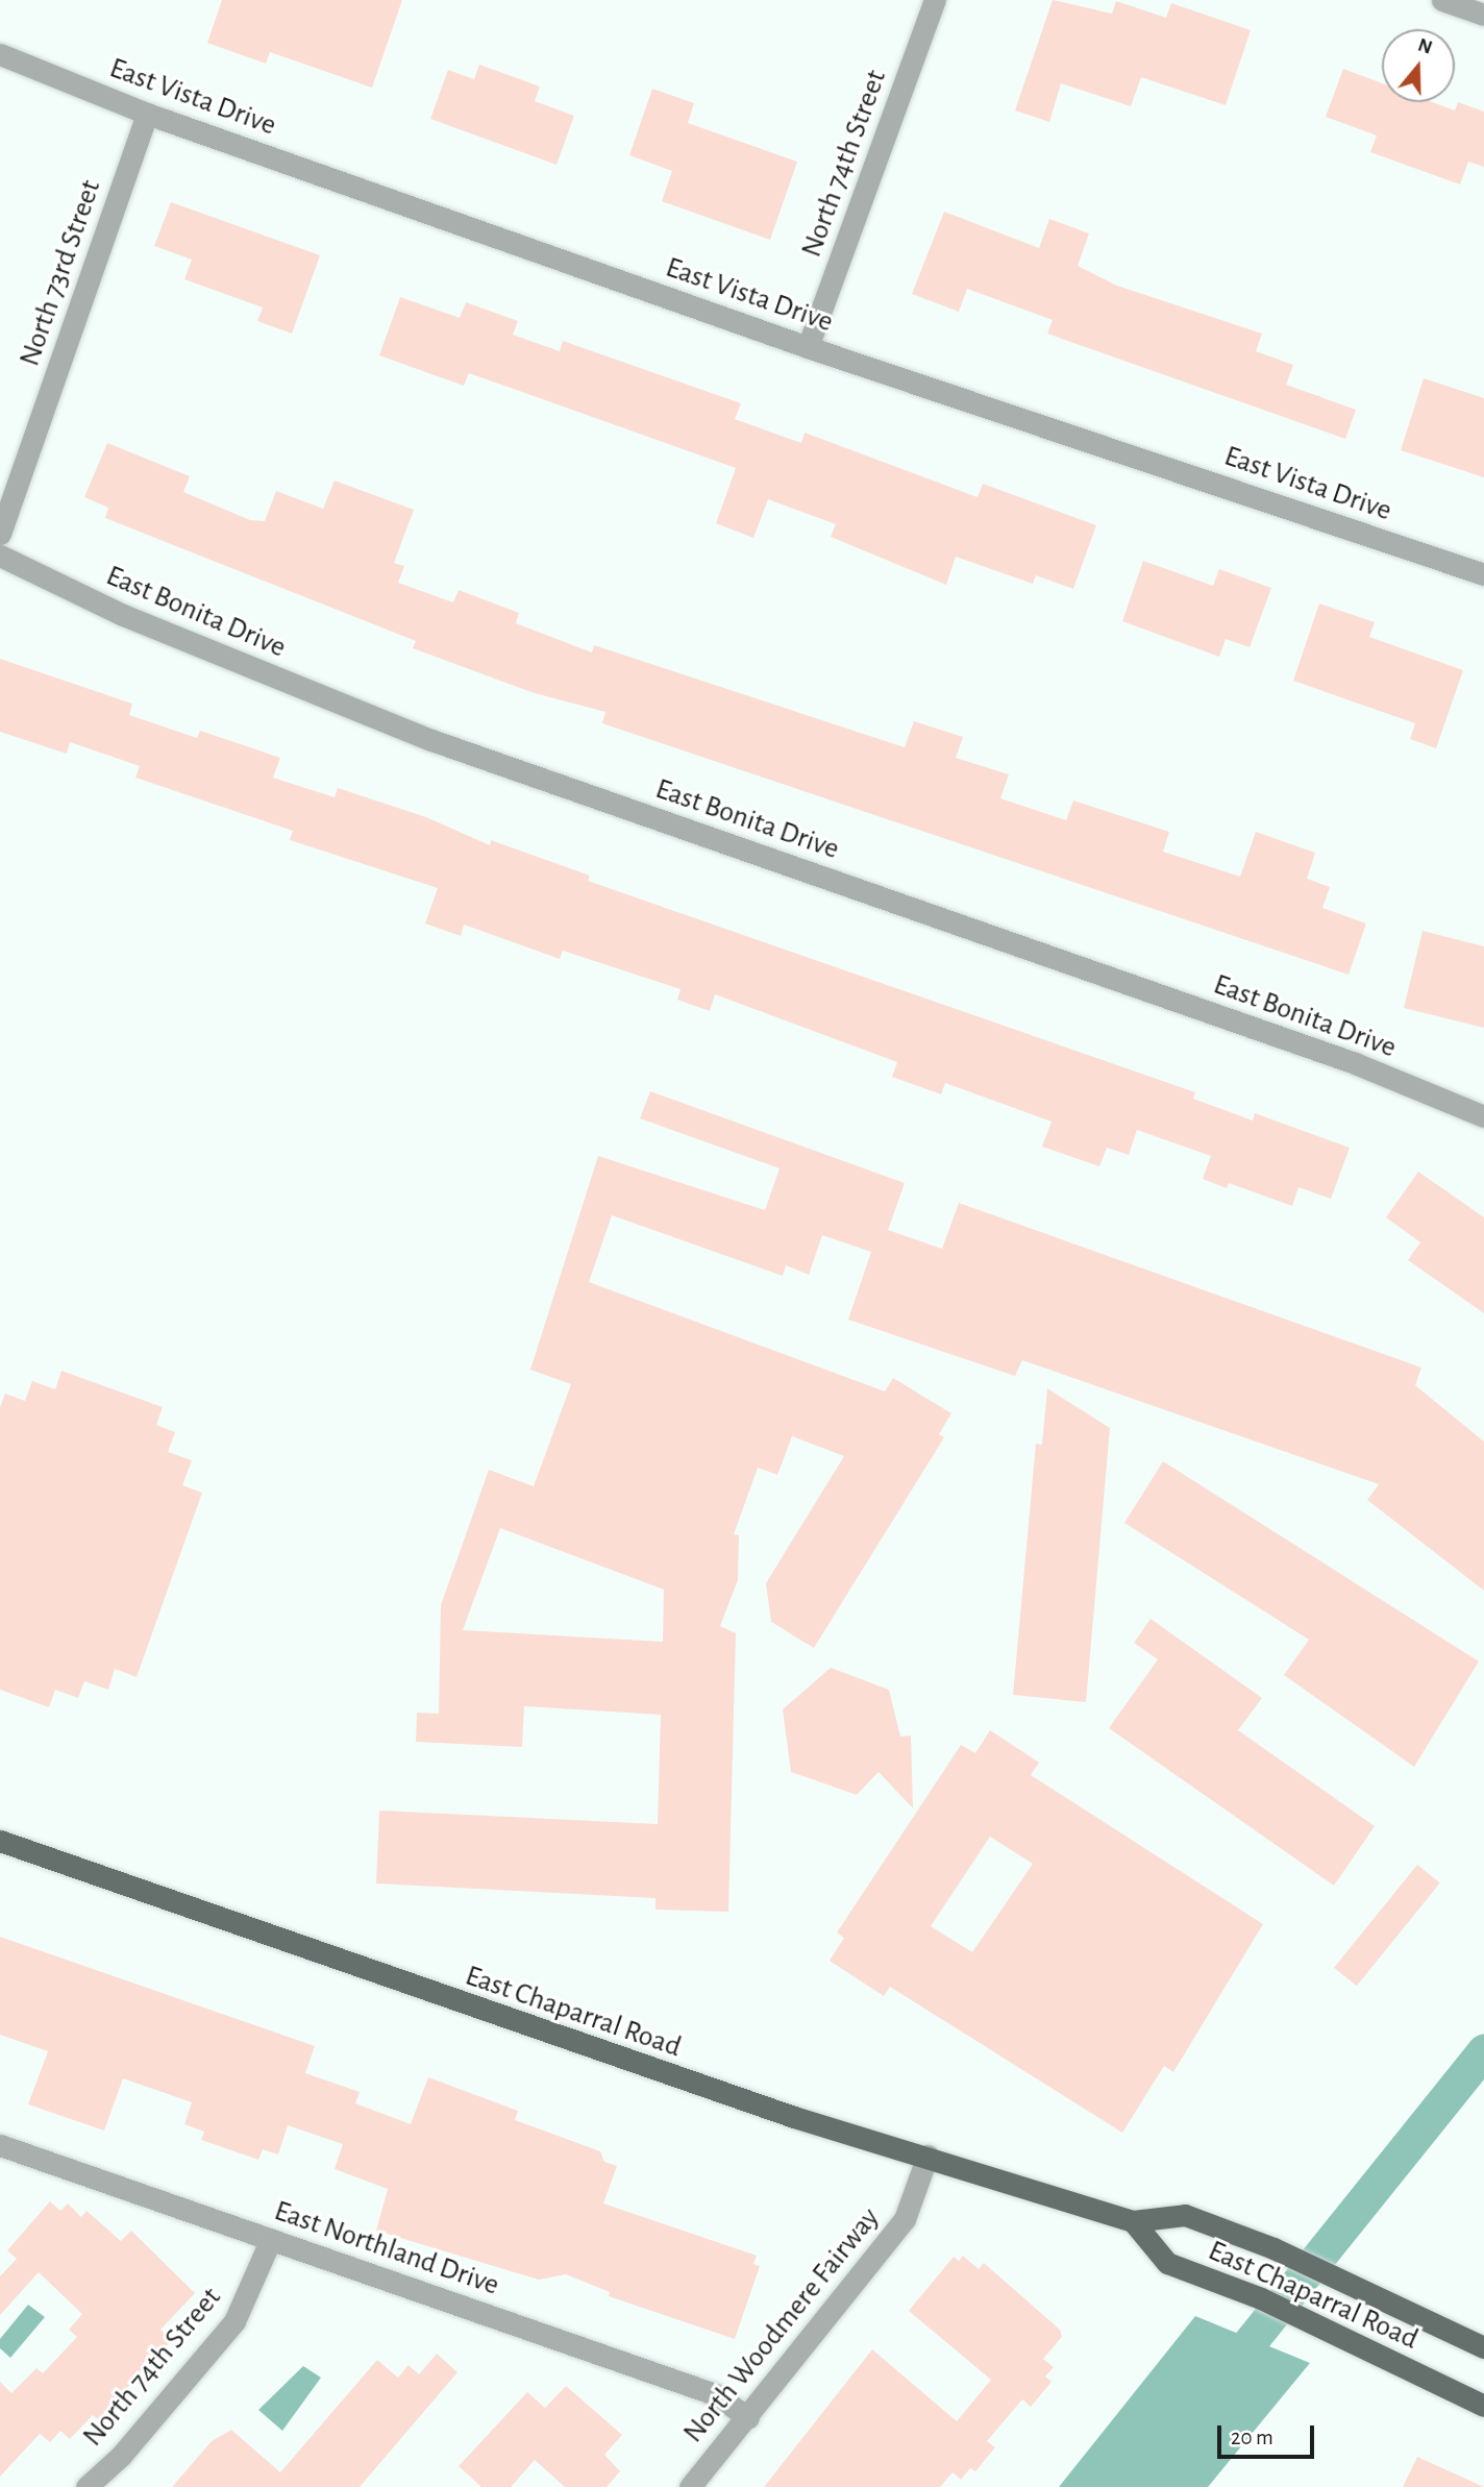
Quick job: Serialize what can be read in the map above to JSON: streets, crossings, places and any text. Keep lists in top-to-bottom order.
{
  "streets": {
    "main road": ["East Chaparral Road"],
    "street": [
      "East Vista Drive",
      "North 74th Street",
      "North 73rd Street",
      "East Bonita Drive",
      "East Northland Drive",
      "North Woodmere Fairway"
    ]
  },
  "crossings": [
    ["East Vista Drive", "North 74th Street"],
    ["East Vista Drive", "North 73rd Street"],
    ["North 74th Street", "East Northland Drive"],
    ["East Chaparral Road", "North Woodmere Fairway"],
    ["East Northland Drive", "North Woodmere Fairway"]
  ],
  "scale_bar": "20 m",
  "north": "top"
}
